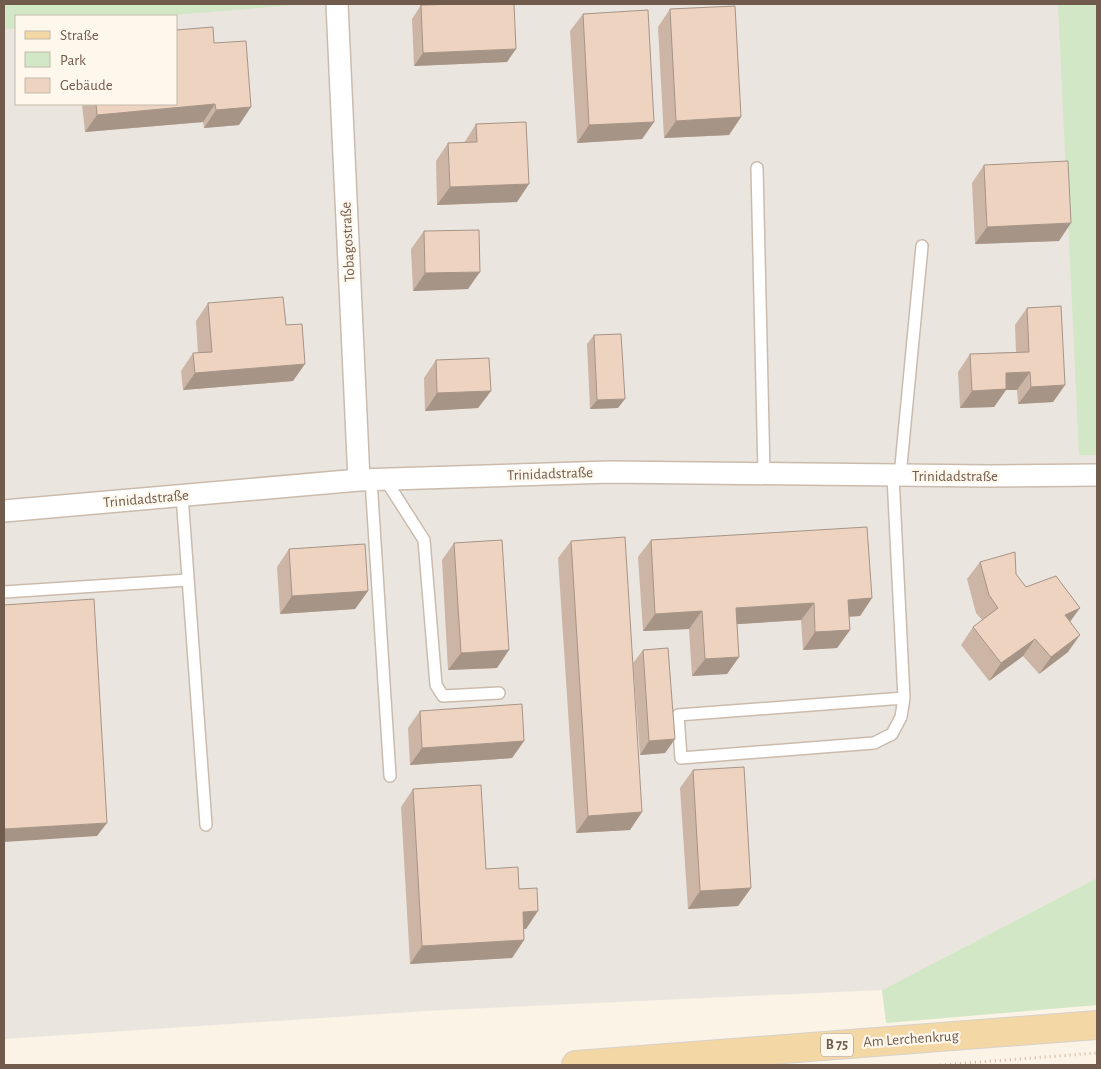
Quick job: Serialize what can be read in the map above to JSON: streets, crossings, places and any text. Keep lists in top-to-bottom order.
{
  "streets": {
    "main road": ["Am Lerchenkrug", "B 75"],
    "street": ["Tobagostraße", "Trinidadstraße"]
  },
  "crossings": [
    ["Tobagostraße", "Trinidadstraße"]
  ],
  "legend": ["Straße", "Park", "Gebäude"]
}
